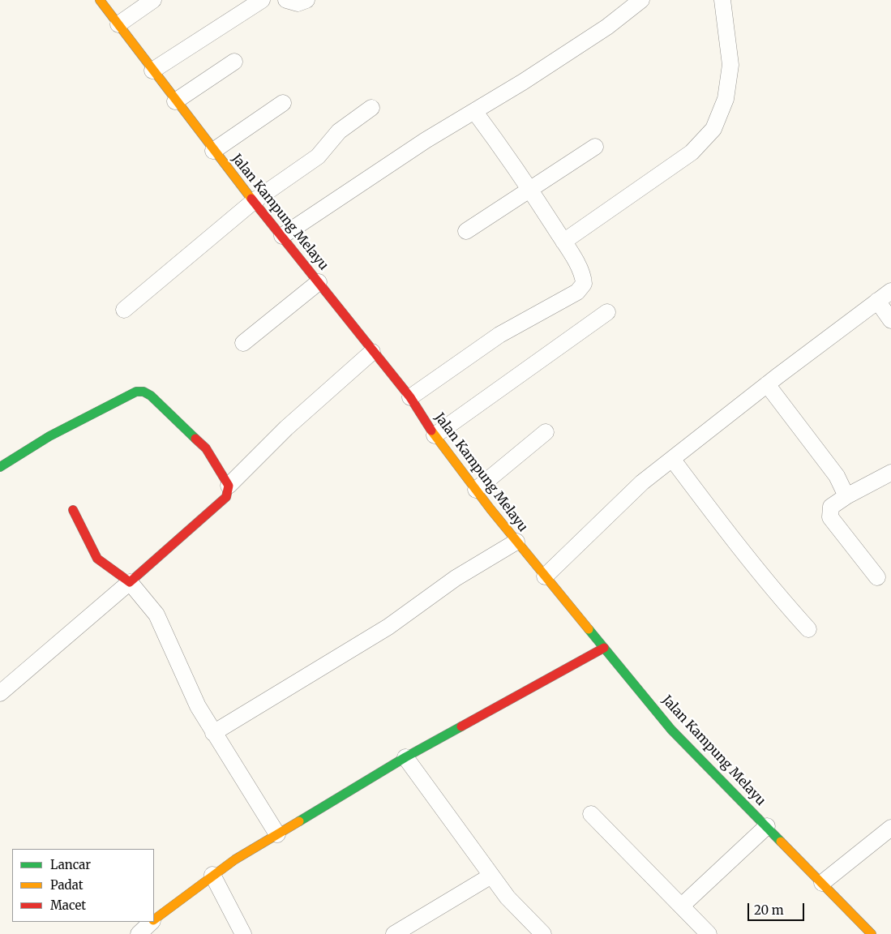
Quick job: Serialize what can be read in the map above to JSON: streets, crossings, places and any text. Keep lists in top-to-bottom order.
{
  "streets": {
    "main road": ["Jalan Kampung Melayu"]
  },
  "legend": ["Lancar", "Padat", "Macet"],
  "scale_bar": "20 m"
}
